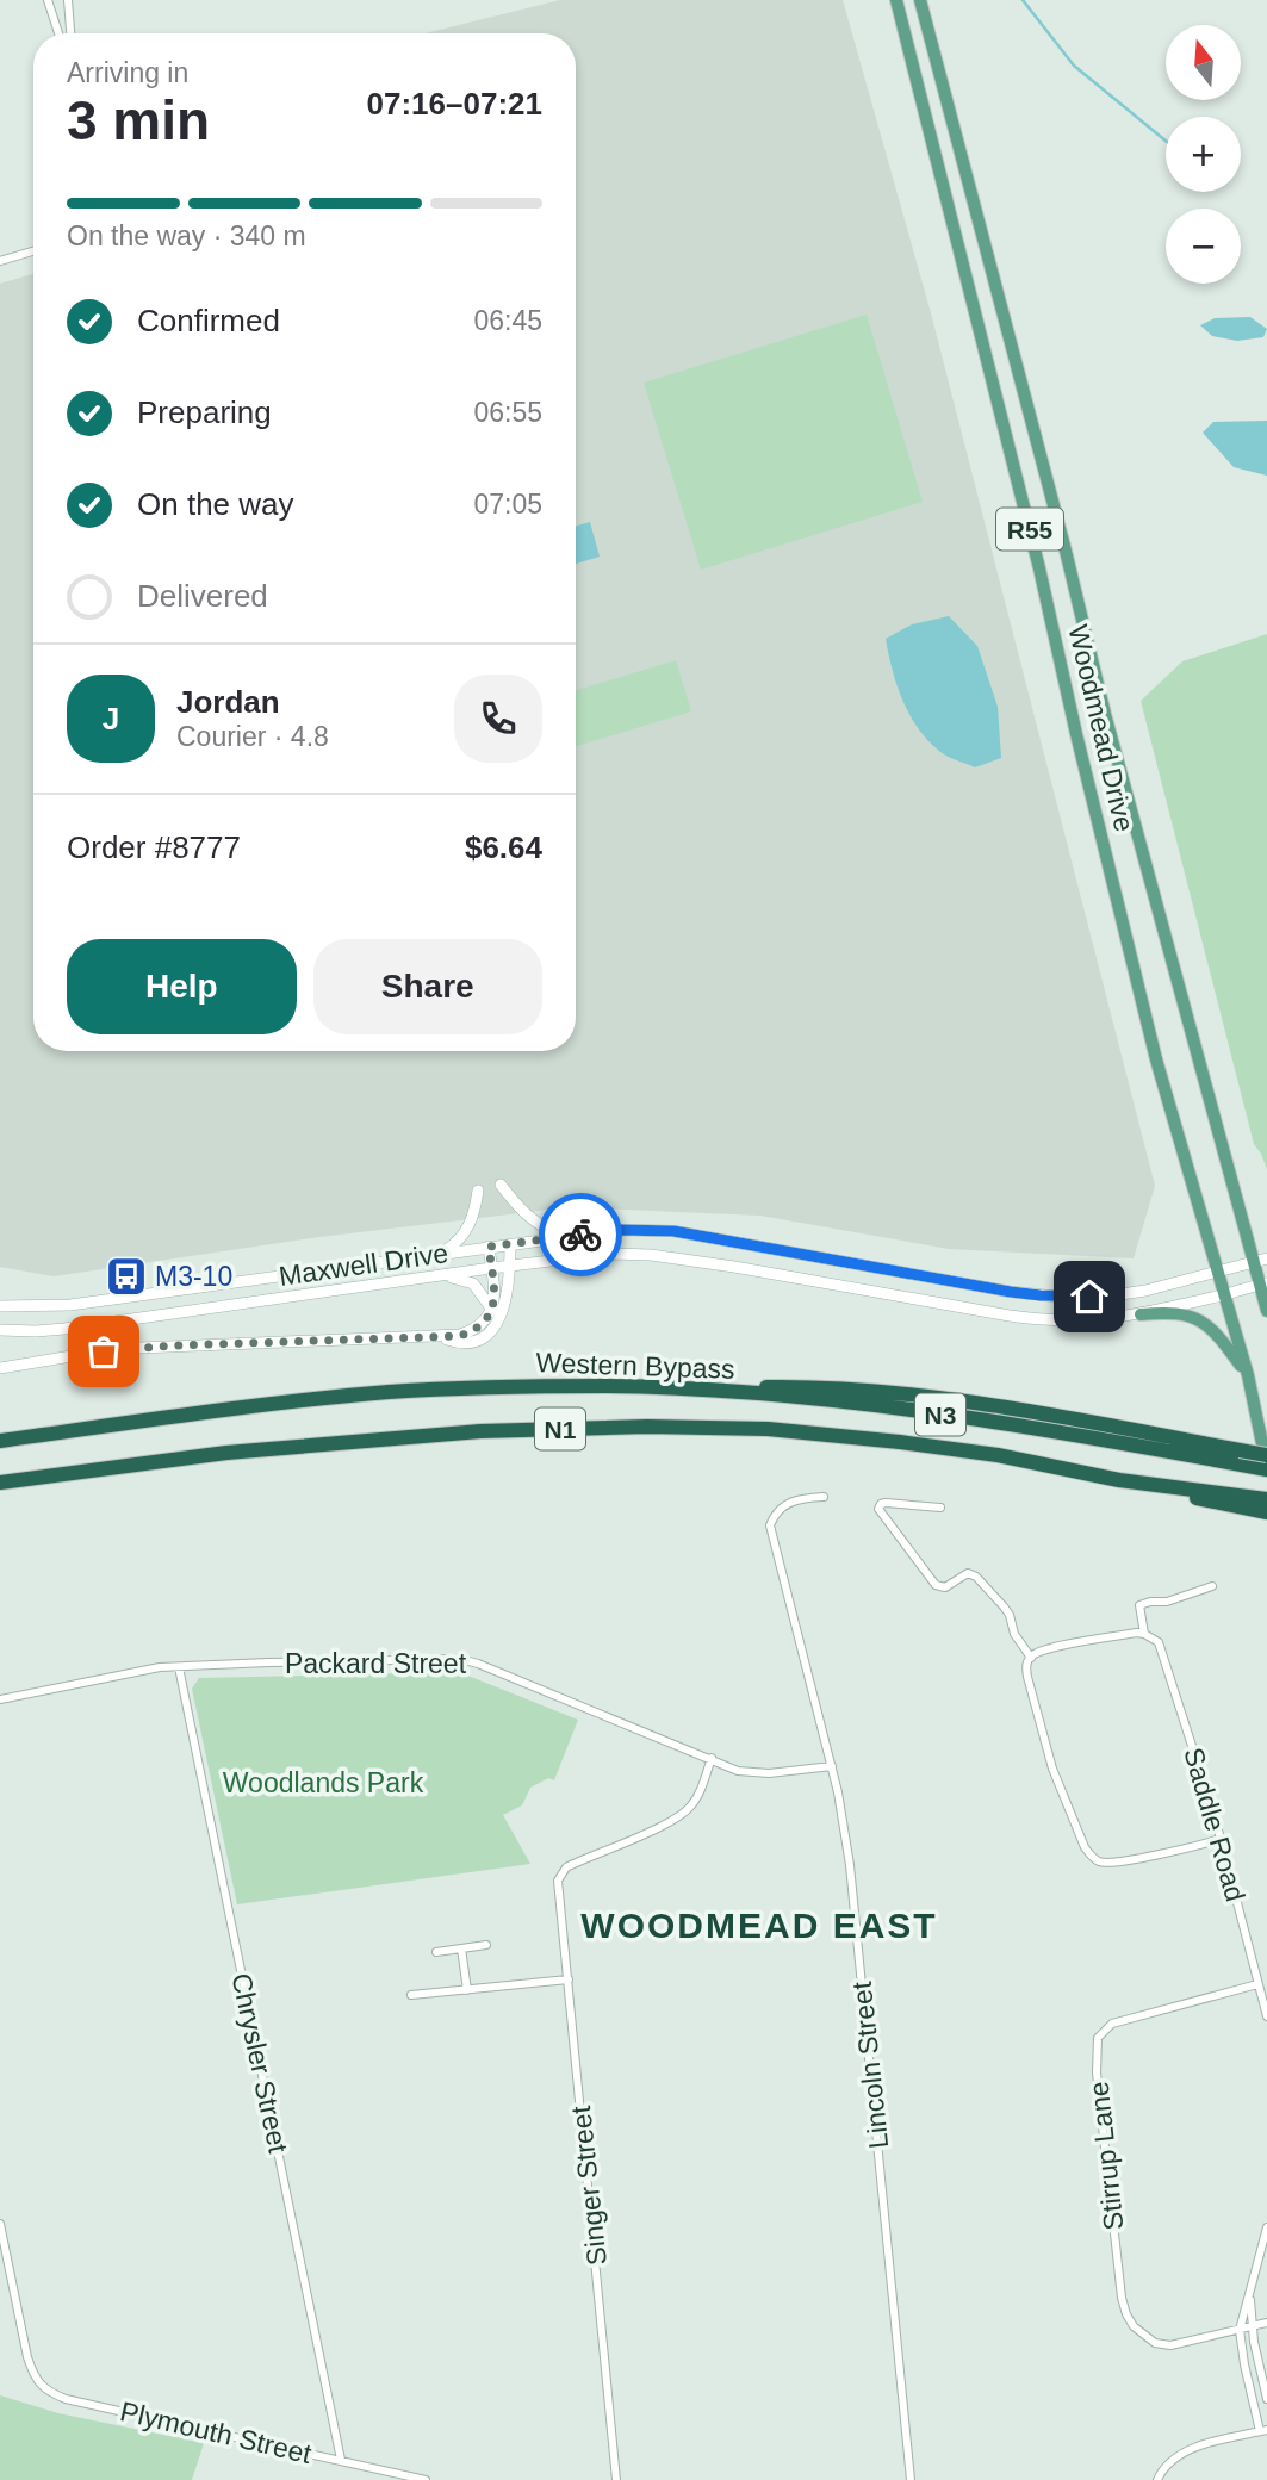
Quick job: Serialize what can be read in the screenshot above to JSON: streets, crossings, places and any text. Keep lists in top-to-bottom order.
{
  "streets": {
    "highway": ["Western Bypass", "N1"],
    "main road": ["R55", "Woodmead Drive", "Maxwell Drive"],
    "street": [
      "Packard Street",
      "Saddle Road",
      "Chrysler Street",
      "Lincoln Street",
      "Stirrup Lane",
      "Singer Street",
      "Plymouth Street"
    ]
  },
  "crossings": [
    ["Woodmead Drive", "Maxwell Drive"],
    ["Packard Street", "Chrysler Street"],
    ["Packard Street", "Lincoln Street"],
    ["Packard Street", "Singer Street"],
    ["Saddle Road", "Stirrup Lane"],
    ["Chrysler Street", "Plymouth Street"]
  ],
  "districts": ["WOODMEAD EAST"],
  "parks": ["Woodlands Park"],
  "places": {
    "bus stop": ["M3-10"]
  },
  "north": "top",
  "page": {
    "map_buttons": ["+", "−"],
    "heading": ["3 min", "Arriving in", "07:16–07:21"],
    "panel": [
      "Jordan",
      "Courier · 4.8",
      "Order #8777",
      "$6.64"
    ],
    "bar": "On the way · 340 m",
    "list": [
      ["Confirmed", "06:45"],
      ["Preparing", "06:55"],
      ["On the way", "07:05"],
      "Delivered"
    ],
    "round": "J",
    "buttons": ["Help", "Share"]
  }
}
